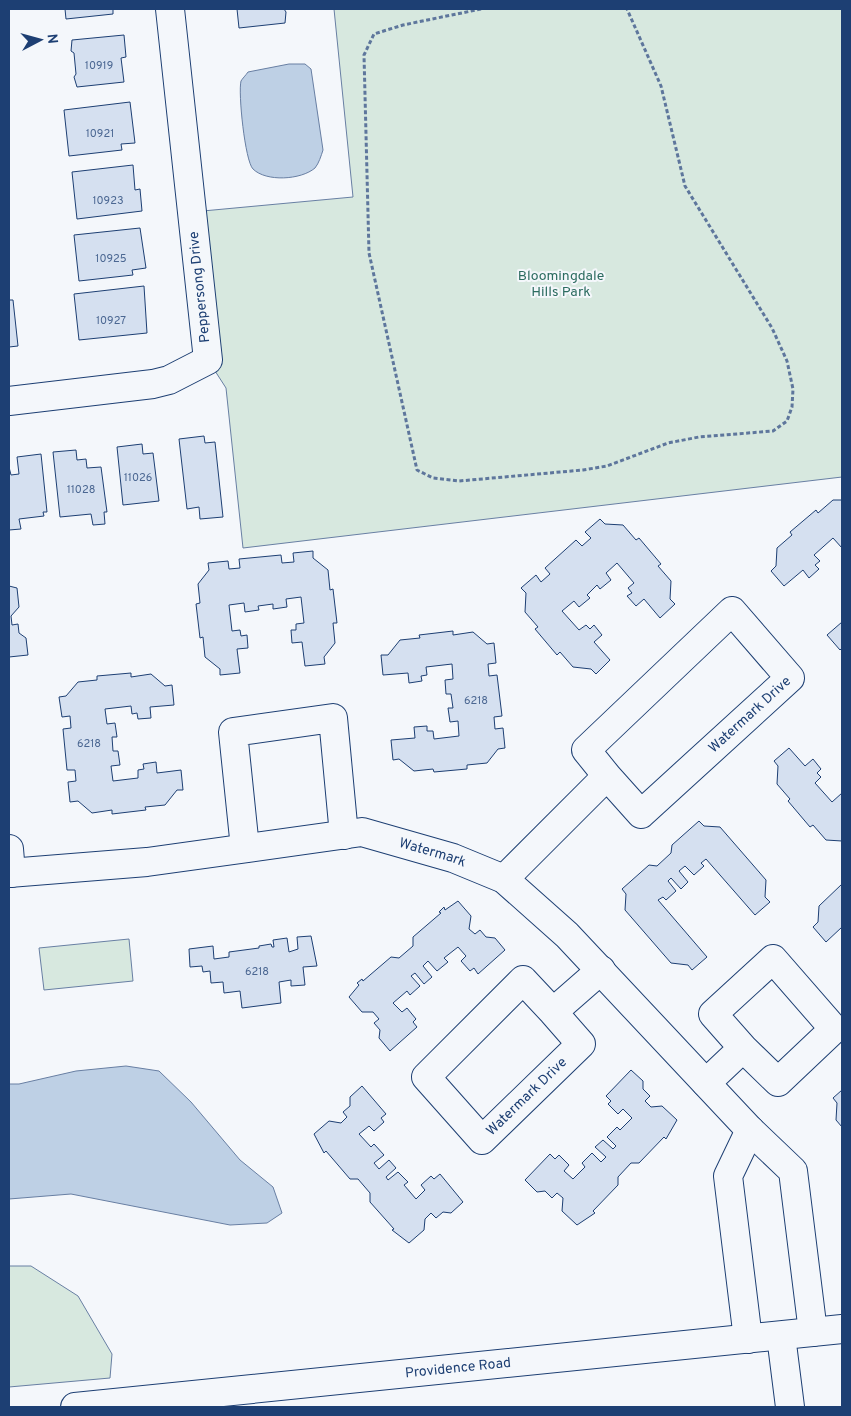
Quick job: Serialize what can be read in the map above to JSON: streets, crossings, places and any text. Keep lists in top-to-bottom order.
{
  "streets": {
    "street": [
      "Peppersong Drive",
      "Watermark Drive",
      "Watermark",
      "Providence Road"
    ]
  },
  "parks": ["Bloomingdale Hills Park"],
  "house_numbers": [
    "10919",
    "10921",
    "10923",
    "10925",
    "10927",
    "11026",
    "11028",
    "6218",
    "6218",
    "6218"
  ],
  "north": "right"
}
